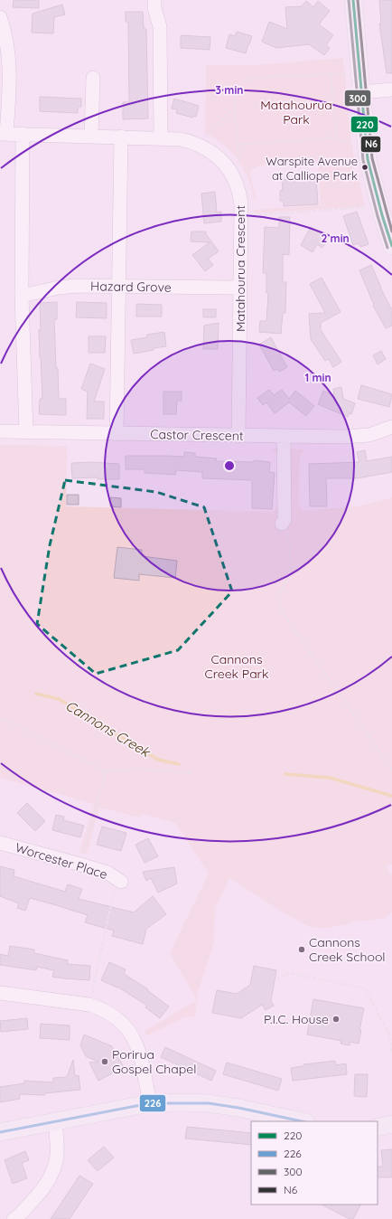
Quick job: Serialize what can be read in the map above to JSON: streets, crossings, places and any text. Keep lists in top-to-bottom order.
{
  "streets": {
    "street": [
      "Matahourua Crescent",
      "Hazard Grove",
      "Castor Crescent",
      "Worcester Place"
    ]
  },
  "crossings": [
    ["Matahourua Crescent", "Hazard Grove"],
    ["Matahourua Crescent", "Castor Crescent"]
  ],
  "water": ["Cannons Creek"],
  "parks": ["Matahourua Park", "Cannons Creek Park"],
  "places": [
    "Warspite Avenue at Calliope Park",
    "Cannons Creek School",
    "P.I.C. House",
    "Porirua Gospel Chapel"
  ],
  "lines": [
    "transit line 220",
    "transit line 300",
    "transit line N6",
    "transit line 226"
  ],
  "legend": [
    "220",
    "226",
    "300",
    "N6"
  ],
  "rings": ["3 min", "2 min", "1 min"]
}
